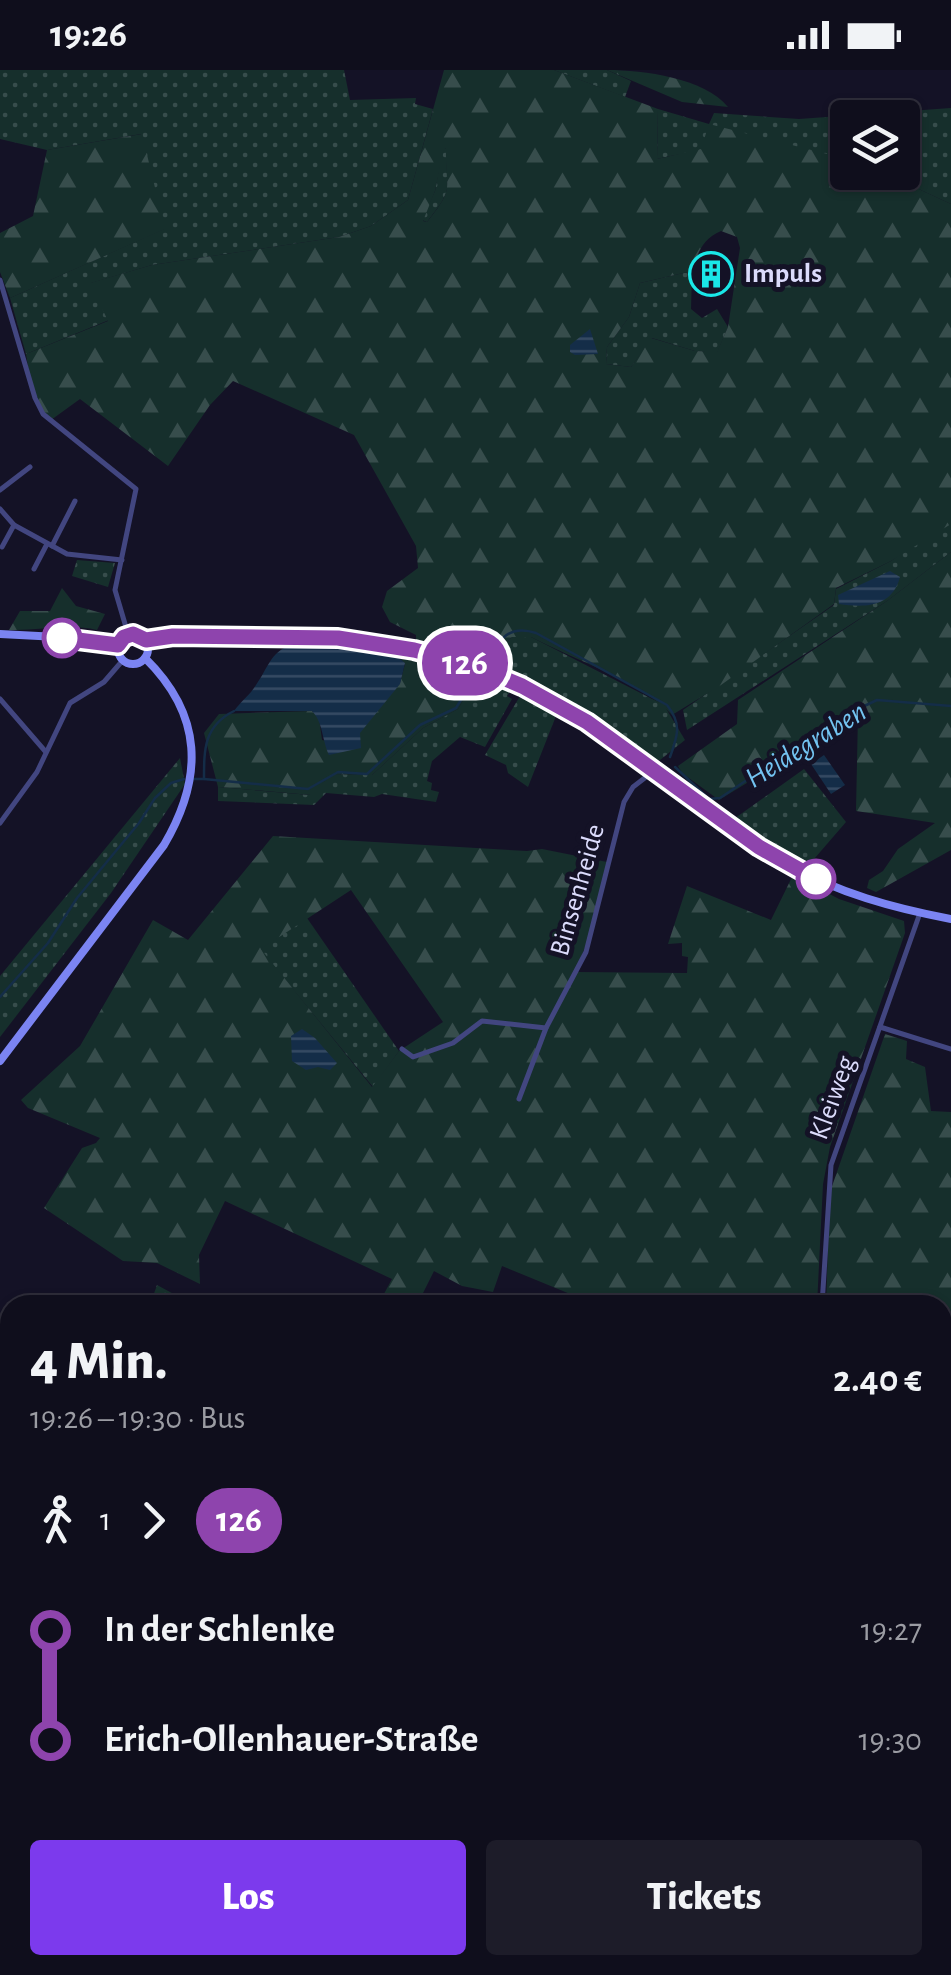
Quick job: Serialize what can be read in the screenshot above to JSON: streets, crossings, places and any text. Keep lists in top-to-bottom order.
{
  "streets": {
    "street": ["Binsenheide", "Kleiweg"]
  },
  "water": ["Heidegraben"],
  "places": {
    "building": ["Impuls"]
  },
  "lines": ["bus line 126"],
  "page": {
    "status": "19:26",
    "on_map": "126",
    "heading": ["4 Min.", "19:26 – 19:30 · Bus", "2.40 €"],
    "legs": ["1", "126"],
    "list": [
      {
        "name": "In der Schlenke",
        "value": "19:27"
      },
      {
        "name": "Erich-Ollenhauer-Straße",
        "value": "19:30"
      }
    ],
    "buttons": ["Los", "Tickets"]
  }
}
